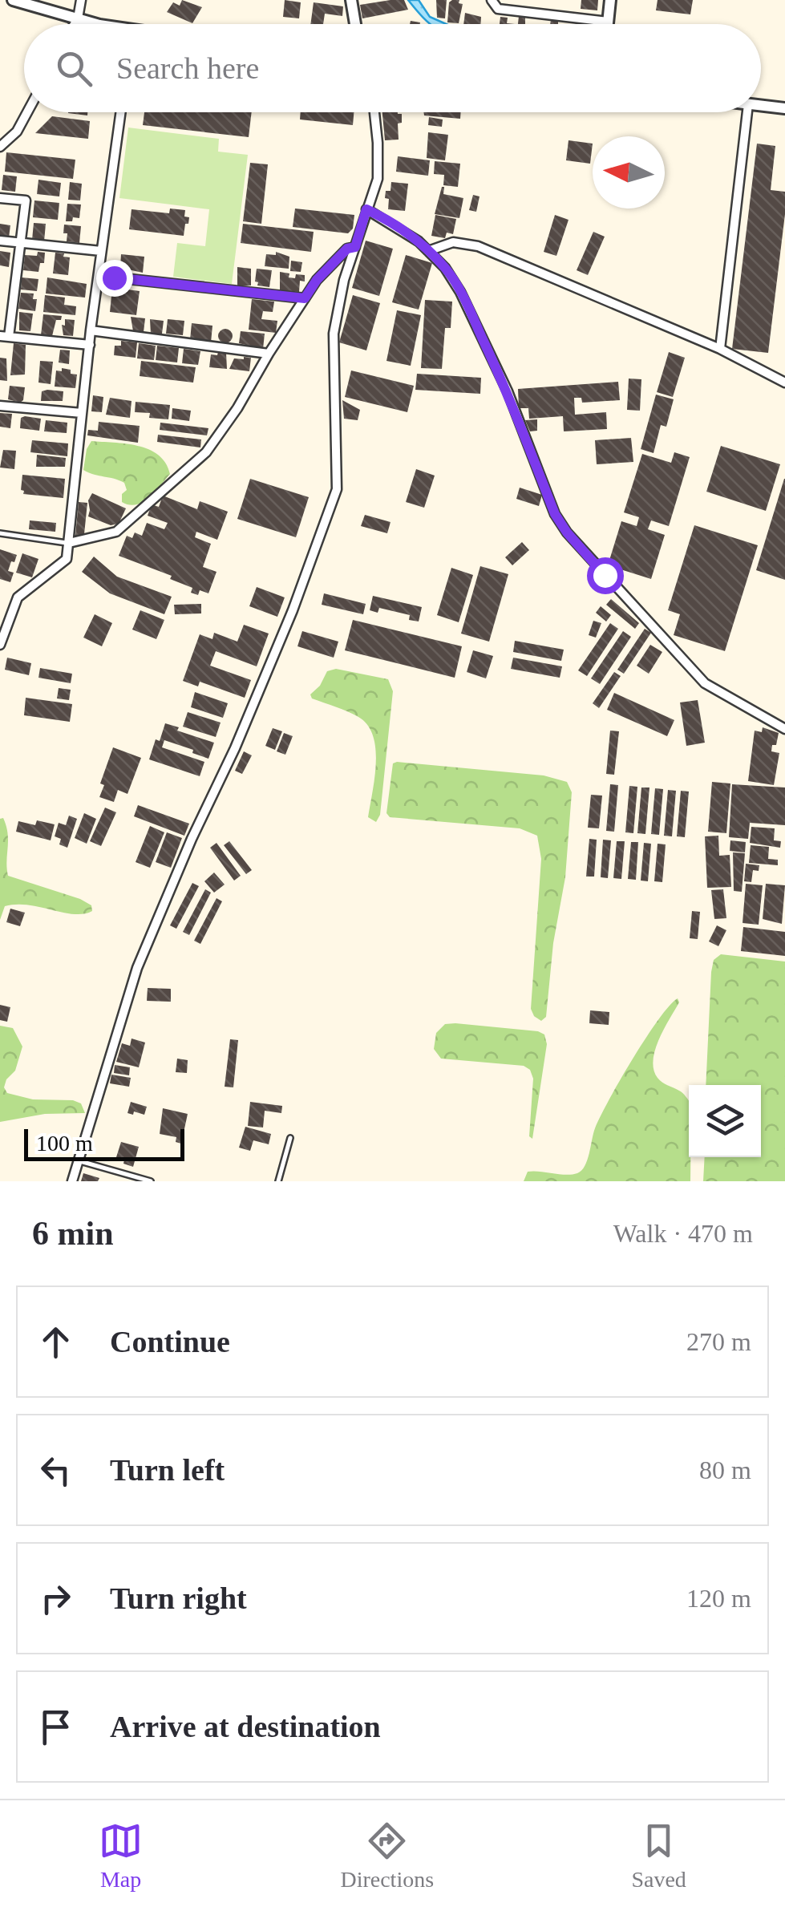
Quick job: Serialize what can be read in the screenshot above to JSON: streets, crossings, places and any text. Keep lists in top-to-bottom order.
{
  "scale_bar": "100 m",
  "north": "left",
  "page": {
    "search": "Search here",
    "scale": "100 m",
    "heading": ["6 min", "Walk · 470 m"],
    "list": [
      ["Continue", "270 m"],
      ["Turn left", "80 m"],
      ["Turn right", "120 m"],
      "Arrive at destination"
    ],
    "nav": ["Map", "Directions", "Saved"]
  }
}
